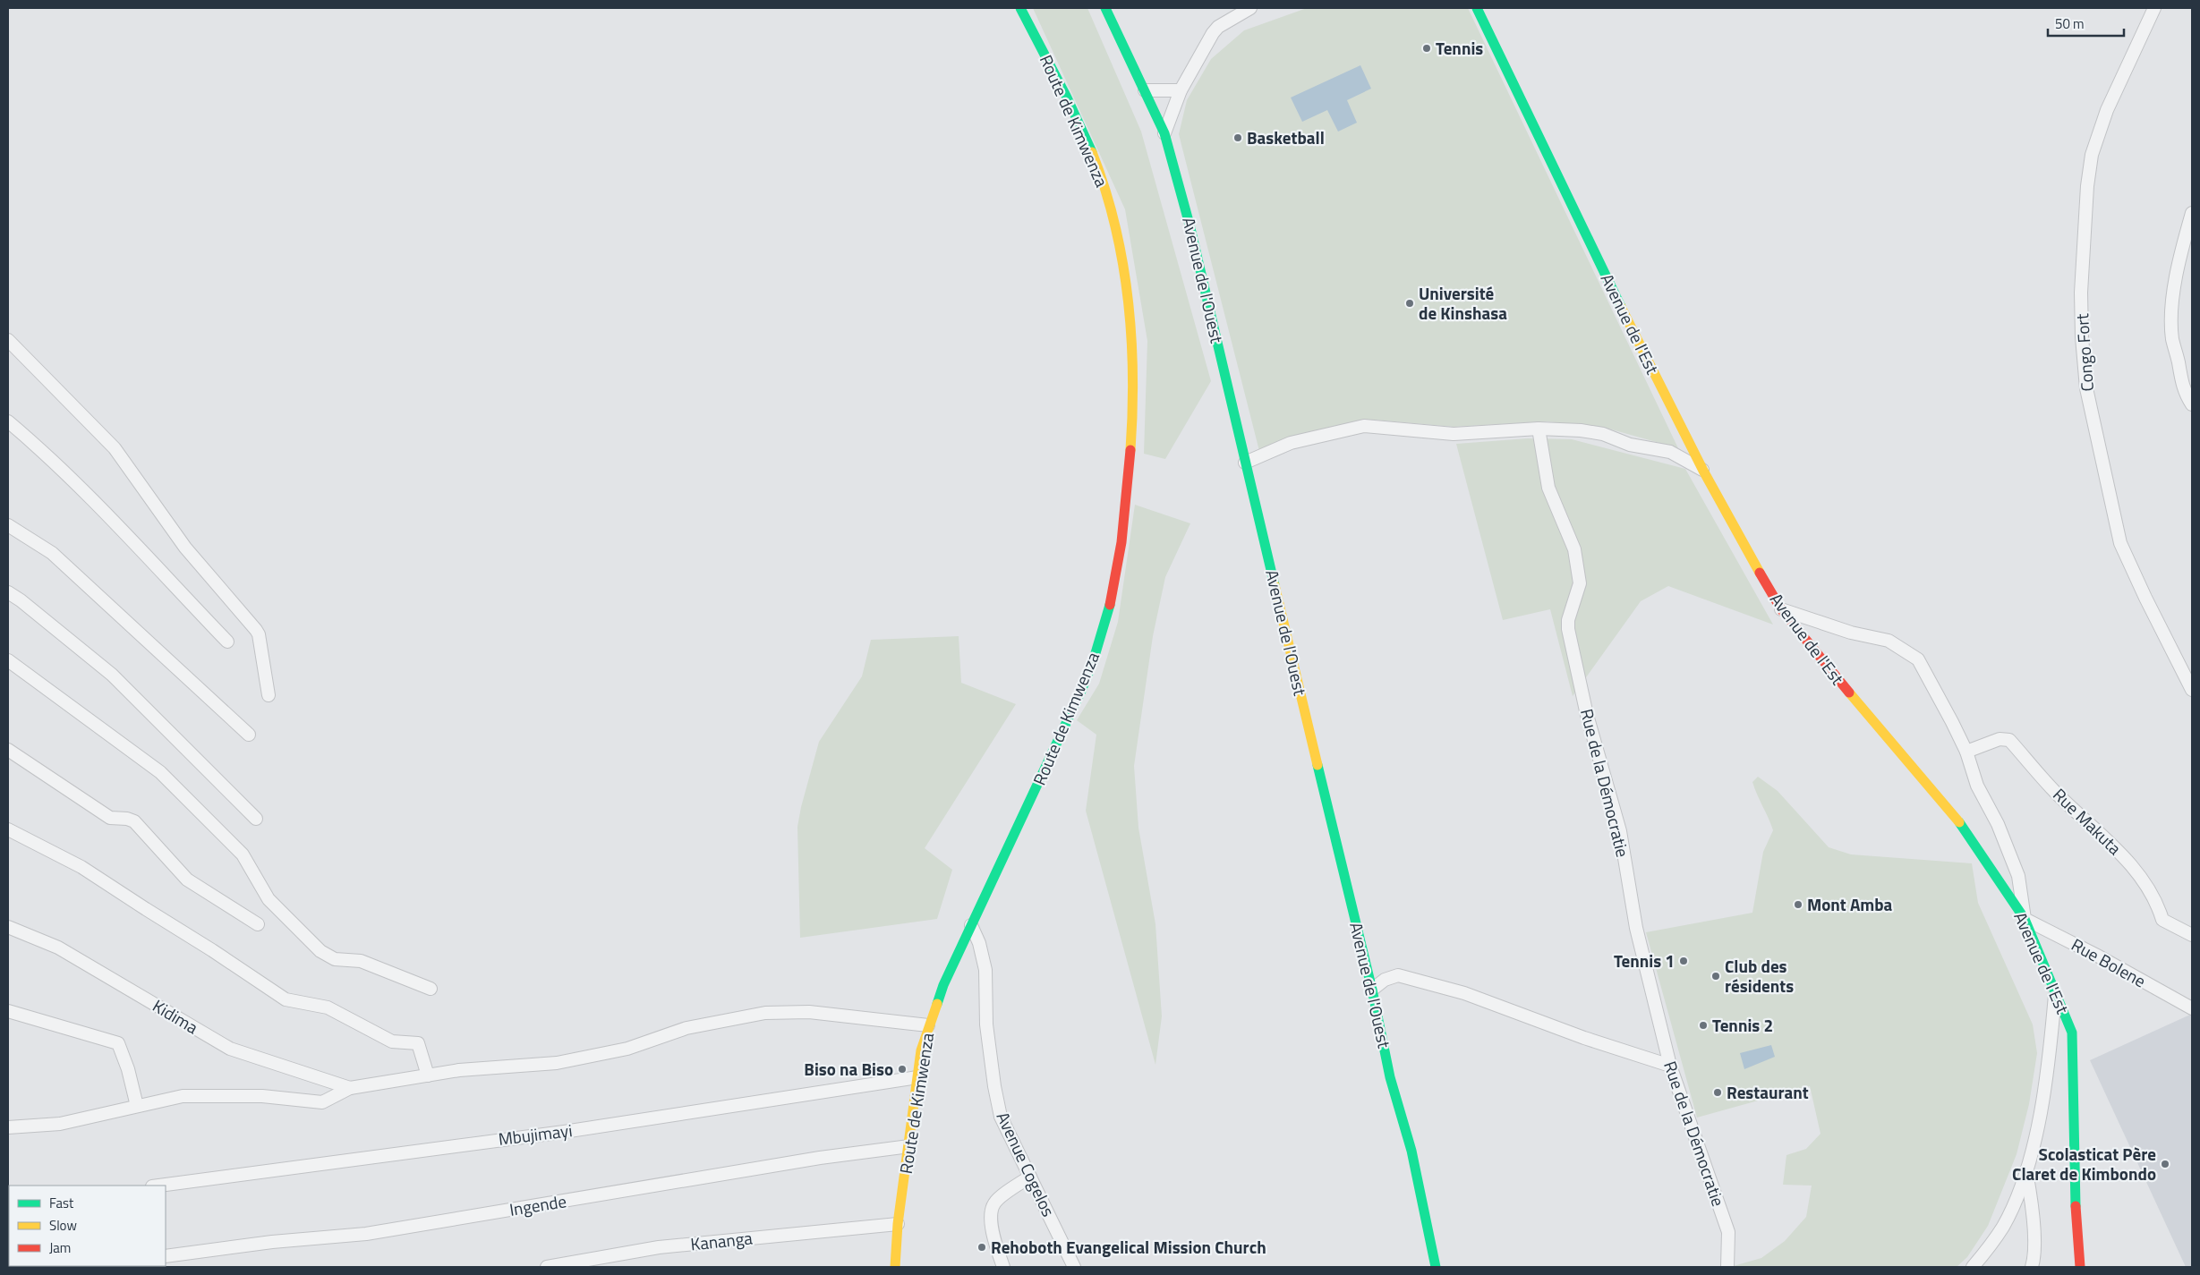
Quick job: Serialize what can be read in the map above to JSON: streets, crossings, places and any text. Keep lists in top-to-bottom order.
{
  "streets": {
    "street": [
      "Route de Kimwenza",
      "Avenue de l'Ouest",
      "Avenue de l'Est",
      "Congo Fort",
      "Rue de la Démocratie",
      "Rue Makuta",
      "Rue Bolene",
      "Kidima",
      "Mbujimayi",
      "Avenue Cogelos",
      "Ingende",
      "Kananga"
    ]
  },
  "crossings": [
    ["Route de Kimwenza", "Mbujimayi"],
    ["Route de Kimwenza", "Avenue Cogelos"],
    ["Route de Kimwenza", "Ingende"],
    ["Route de Kimwenza", "Kananga"],
    ["Avenue de l'Est", "Rue Bolene"]
  ],
  "places": [
    "Tennis",
    "Basketball",
    "Université de Kinshasa",
    "Mont Amba",
    "Tennis 1",
    "Club des résidents",
    "Tennis 2",
    "Biso na Biso",
    "Restaurant",
    "Scolasticat Père Claret de Kimbondo",
    "Rehoboth Evangelical Mission Church"
  ],
  "legend": ["Fast", "Slow", "Jam"],
  "scale_bar": "50 m"
}
